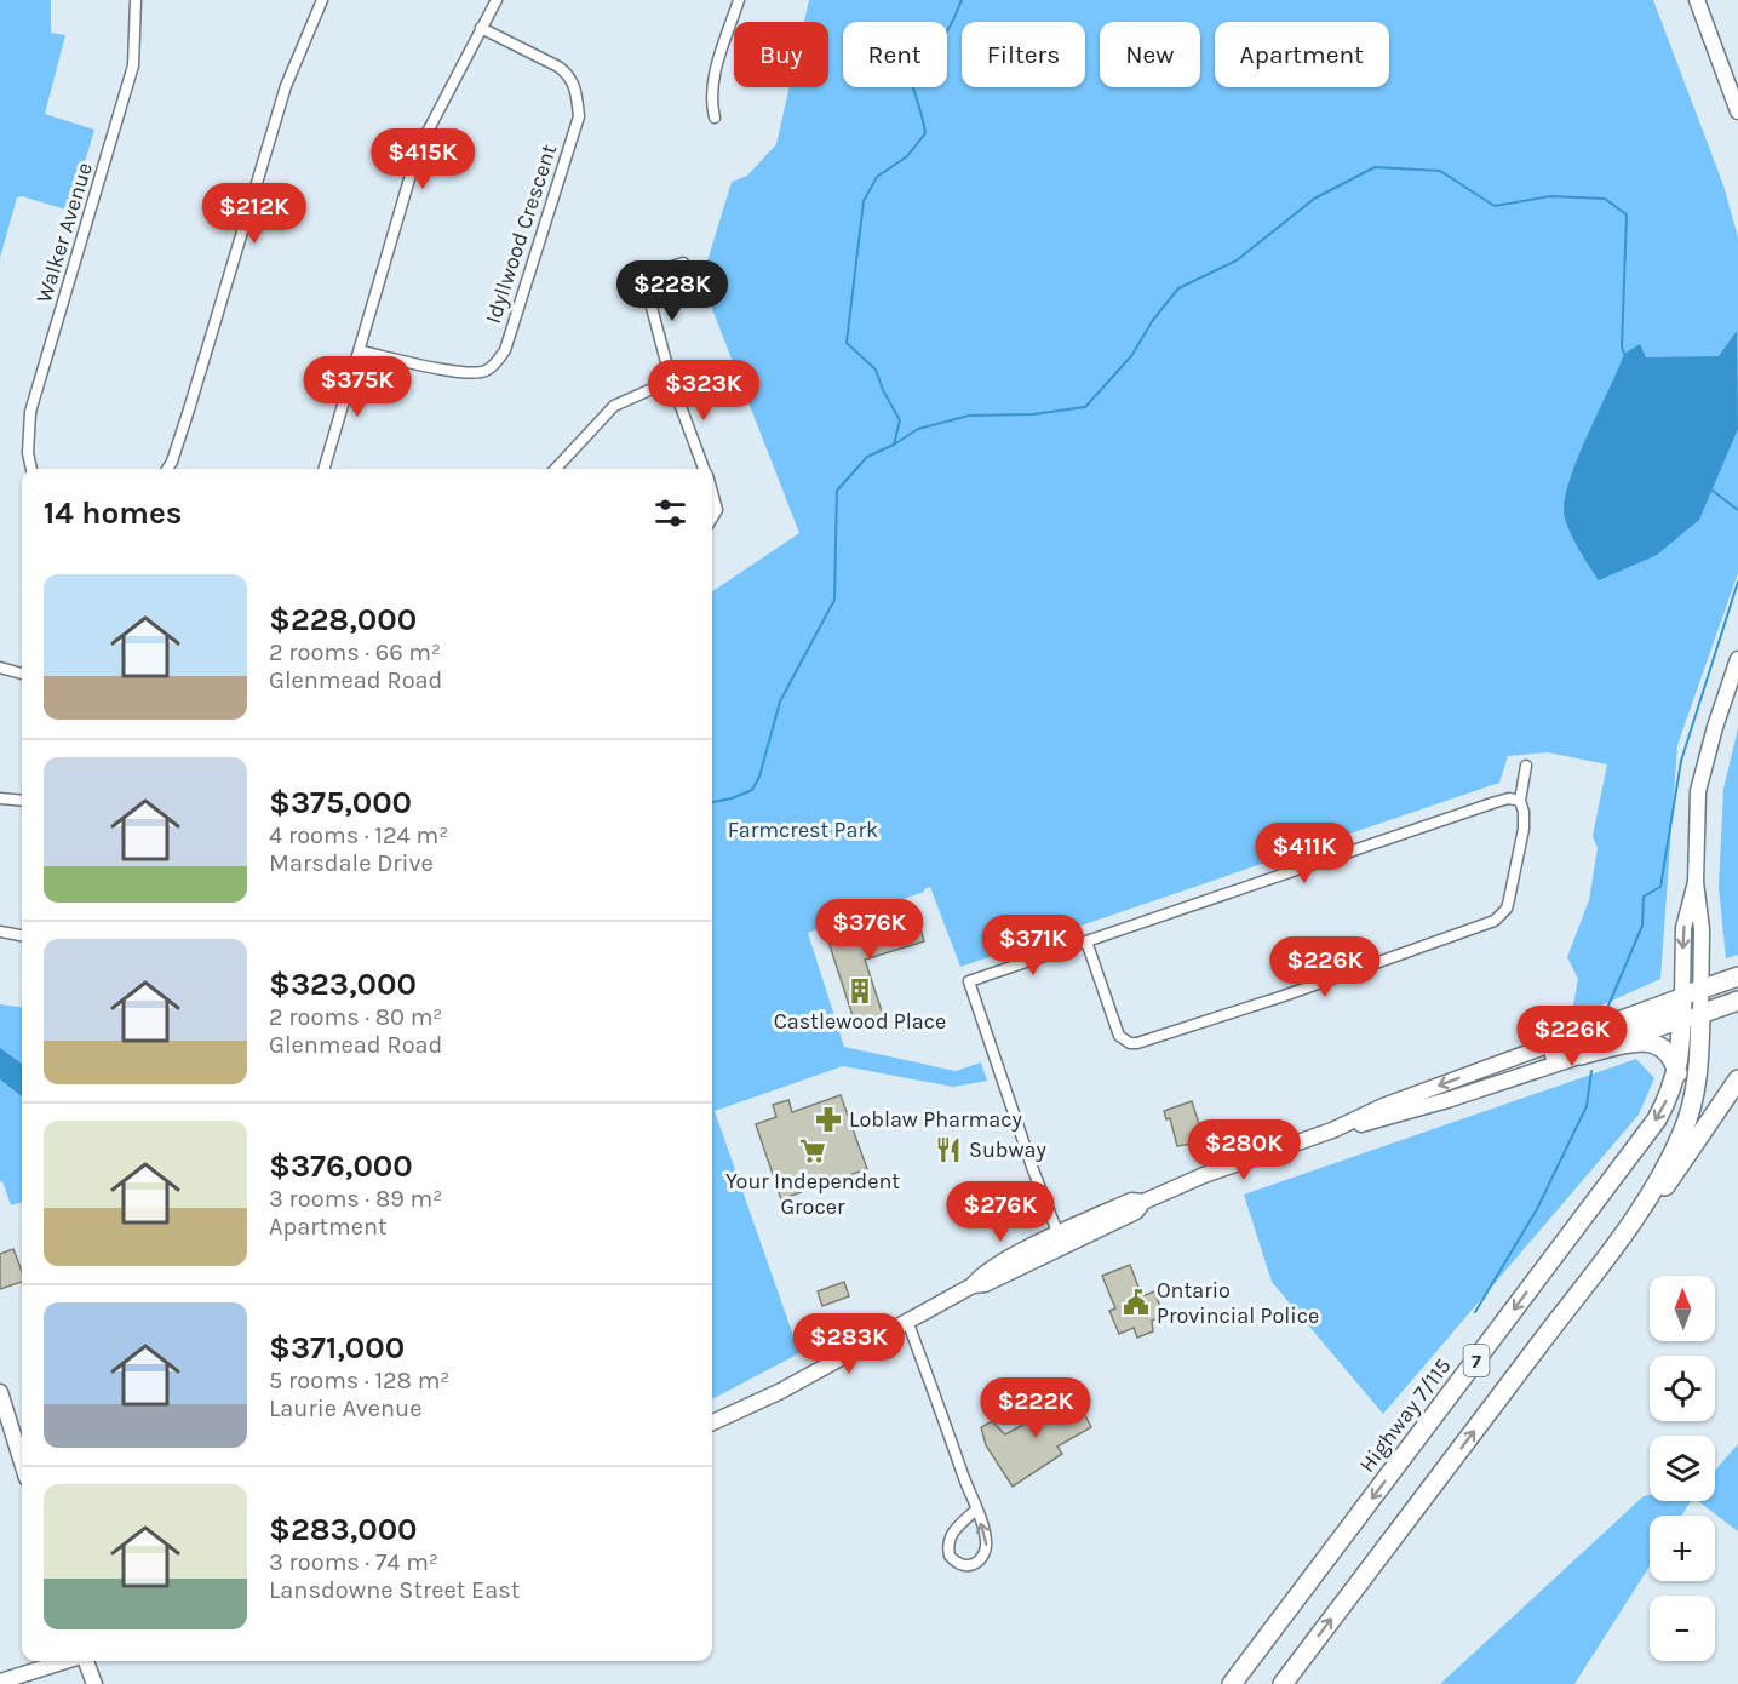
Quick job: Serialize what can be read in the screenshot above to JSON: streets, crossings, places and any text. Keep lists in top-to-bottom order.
{
  "streets": {
    "highway": ["7", "Highway 7/115"],
    "street": ["Walker Avenue", "Idyllwood Crescent"]
  },
  "parks": ["Farmcrest Park"],
  "places": {
    "building": ["Castlewood Place"],
    "pharmacy": ["Loblaw Pharmacy"],
    "restaurant": ["Subway"],
    "supermarket": ["Your Independent Grocer"],
    "public building": ["Ontario Provincial Police"]
  },
  "north": "top",
  "page": {
    "chip": [
      "Buy",
      "Rent",
      "Filters",
      "New",
      "Apartment"
    ],
    "price": [
      "$415K",
      "$212K",
      "$228K",
      "$375K",
      "$323K",
      "$411K",
      "$376K",
      "$371K",
      "$226K",
      "$226K",
      "$280K",
      "$276K",
      "$283K",
      "$222K"
    ],
    "heading": "14 homes",
    "list": [
      {
        "name": "$228,000",
        "note": "2 rooms · 66 m² · Glenmead Road"
      },
      {
        "name": "$375,000",
        "note": "4 rooms · 124 m² · Marsdale Drive"
      },
      {
        "name": "$323,000",
        "note": "2 rooms · 80 m² · Glenmead Road"
      },
      {
        "name": "$376,000",
        "note": "3 rooms · 89 m² · Apartment"
      },
      {
        "name": "$371,000",
        "note": "5 rooms · 128 m² · Laurie Avenue"
      },
      {
        "name": "$283,000",
        "note": "3 rooms · 74 m² · Lansdowne Street East"
      }
    ],
    "map_buttons": ["+", "−"]
  }
}
